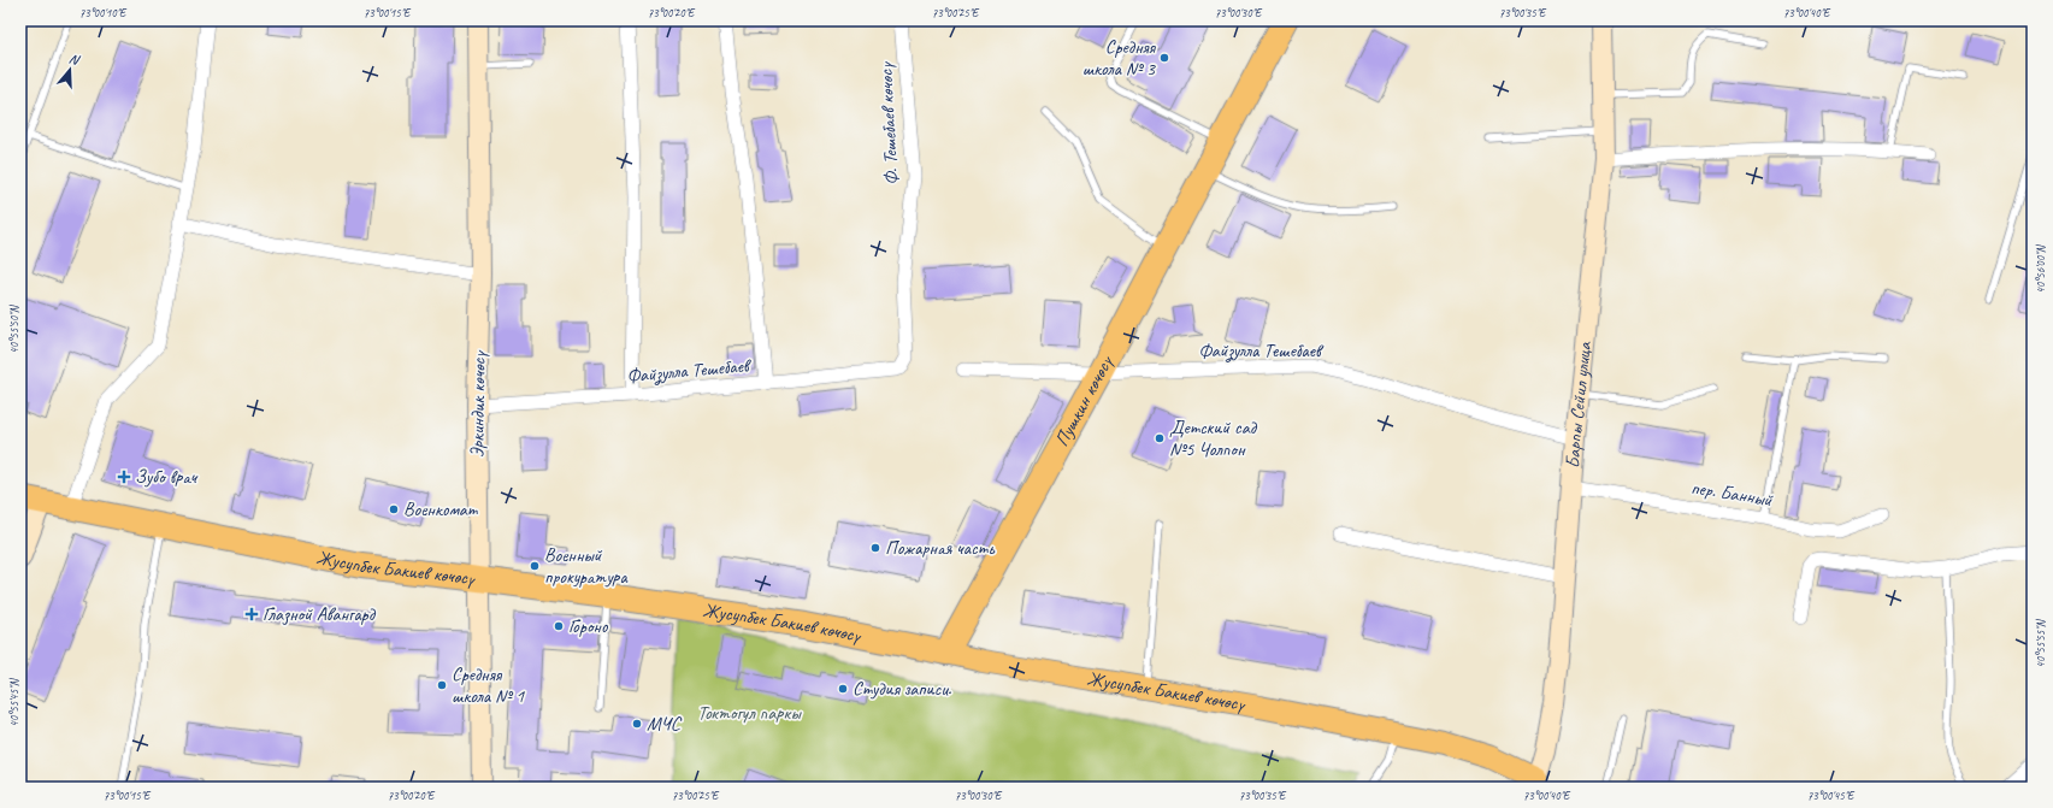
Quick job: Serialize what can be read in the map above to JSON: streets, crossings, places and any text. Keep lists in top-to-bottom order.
{
  "streets": {
    "highway": ["Пушкин көчөсү", "Жусупбек Бакиев көчөсү"],
    "main road": ["Эркиндик көчөсү", "Барпы Сейил улица"],
    "street": ["Ф. Тешебаев көчөсү", "Файзулла Тешебаев", "пер. Банный"]
  },
  "crossings": [
    ["Ф. Тешебаев көчөсү", "Файзулла Тешебаев"],
    ["Файзулла Тешебаев", "Пушкин көчөсү"],
    ["Файзулла Тешебаев", "Эркиндик көчөсү"],
    ["Файзулла Тешебаев", "Барпы Сейил улица"],
    ["Пушкин көчөсү", "Жусупбек Бакиев көчөсү"],
    ["Эркиндик көчөсү", "Жусупбек Бакиев көчөсү"],
    ["Барпы Сейил улица", "пер. Банный"],
    ["Барпы Сейил улица", "Жусупбек Бакиев көчөсү"]
  ],
  "parks": ["Токтогул паркы"],
  "places": {
    "other": [
      "Средняя школа № 3",
      "Детский сад №5 Чолпон",
      "Военкомат",
      "Пожарная часть",
      "Военный прокуратура",
      "Гороно",
      "Средняя школа № 1",
      "Студия записи.",
      "МЧС"
    ],
    "health": ["Зубо врач", "Глазной Авангард"]
  },
  "north": "top",
  "coordinates": [
    "73°00'10\"E",
    "73°00'15\"E",
    "73°00'20\"E",
    "73°00'25\"E",
    "73°00'30\"E",
    "73°00'35\"E",
    "73°00'40\"E",
    "40°56'00\"N",
    "40°55'50\"N",
    "40°55'55\"N",
    "40°55'45\"N",
    "73°00'45\"E"
  ]
}
